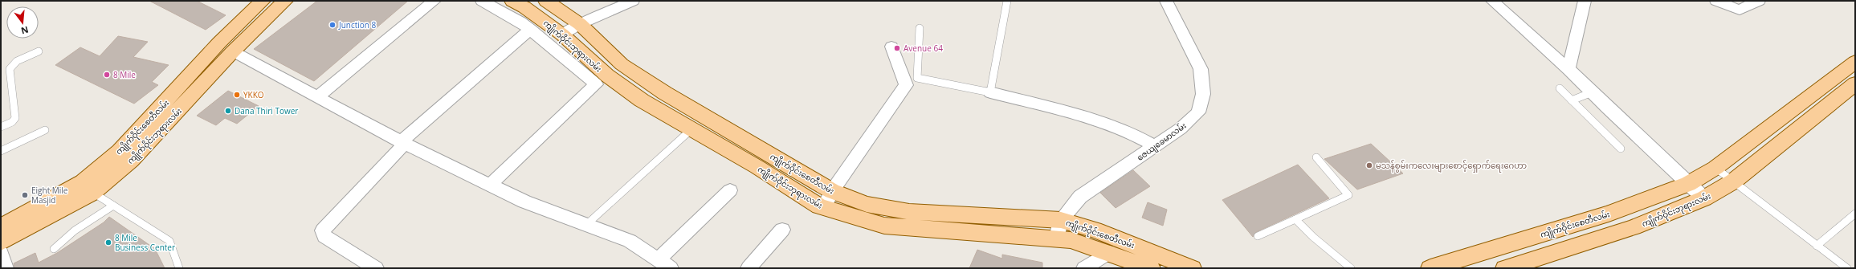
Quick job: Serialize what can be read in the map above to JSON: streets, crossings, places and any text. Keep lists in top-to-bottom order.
{
  "streets": {
    "main road": ["ကျိုက်ဝိုင်းဘုရားလမ်း", "ကျိုက်ဝိုင်းစေတီလမ်း"],
    "street": ["ဇေယျခေမာလမ်း"]
  },
  "crossings": [
    ["ကျိုက်ဝိုင်းစေတီလမ်း", "ဇေယျခေမာလမ်း"]
  ],
  "places": [
    "Junction 8",
    "Avenue 64",
    "8 Mile",
    "YKKO",
    "Dana Thiri Tower",
    "မသန်စွမ်းကလေးများစောင့်ရှောက်ရေးဂေဟာ",
    "Eight Mile Masjid",
    "8 Mile Business Center"
  ],
  "north": "bottom"
}
